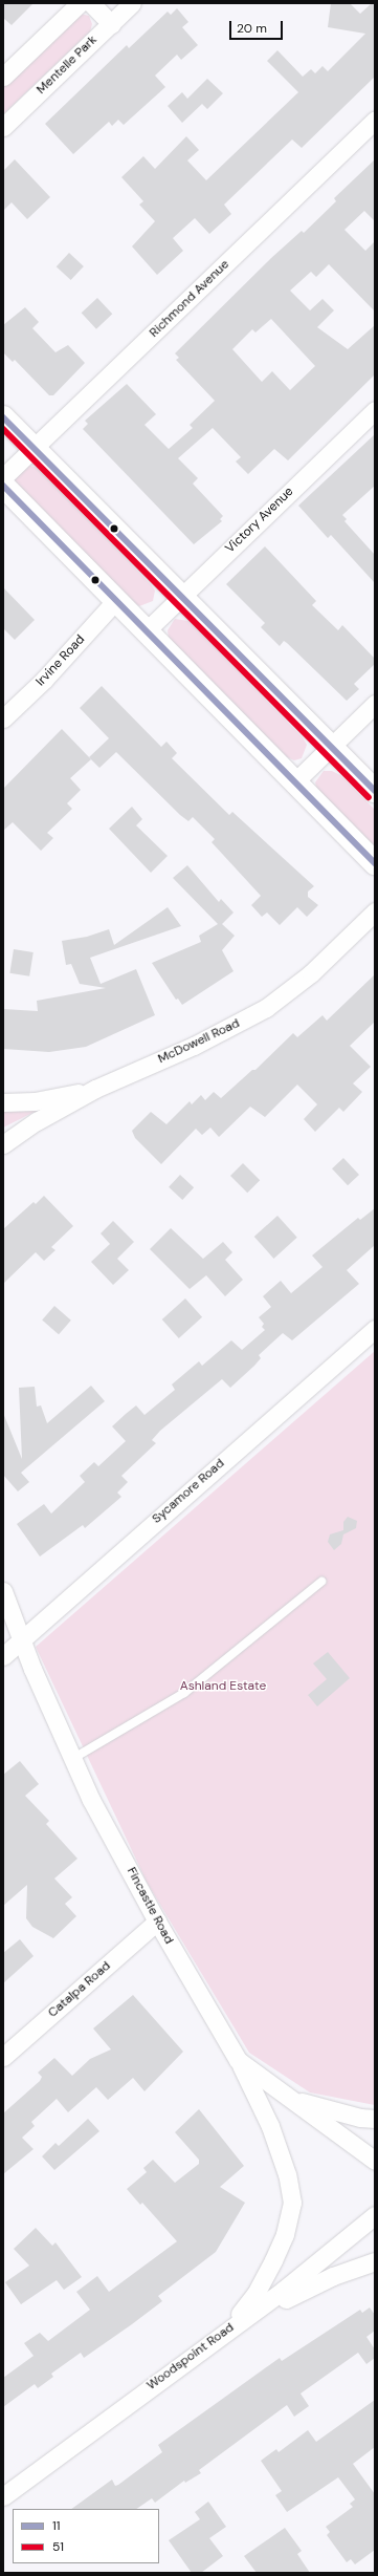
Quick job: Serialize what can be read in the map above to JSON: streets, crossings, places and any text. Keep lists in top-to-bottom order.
{
  "streets": {
    "street": [
      "Mentelle Park",
      "Richmond Avenue",
      "Victory Avenue",
      "Irvine Road",
      "McDowell Road",
      "Sycamore Road",
      "Fincastle Road",
      "Catalpa Road",
      "Woodspoint Road"
    ]
  },
  "crossings": [
    ["Sycamore Road", "Fincastle Road"],
    ["Fincastle Road", "Catalpa Road"]
  ],
  "parks": ["Ashland Estate"],
  "lines": ["transit line 11", "transit line 51"],
  "legend": ["11", "51"],
  "scale_bar": "20 m"
}
